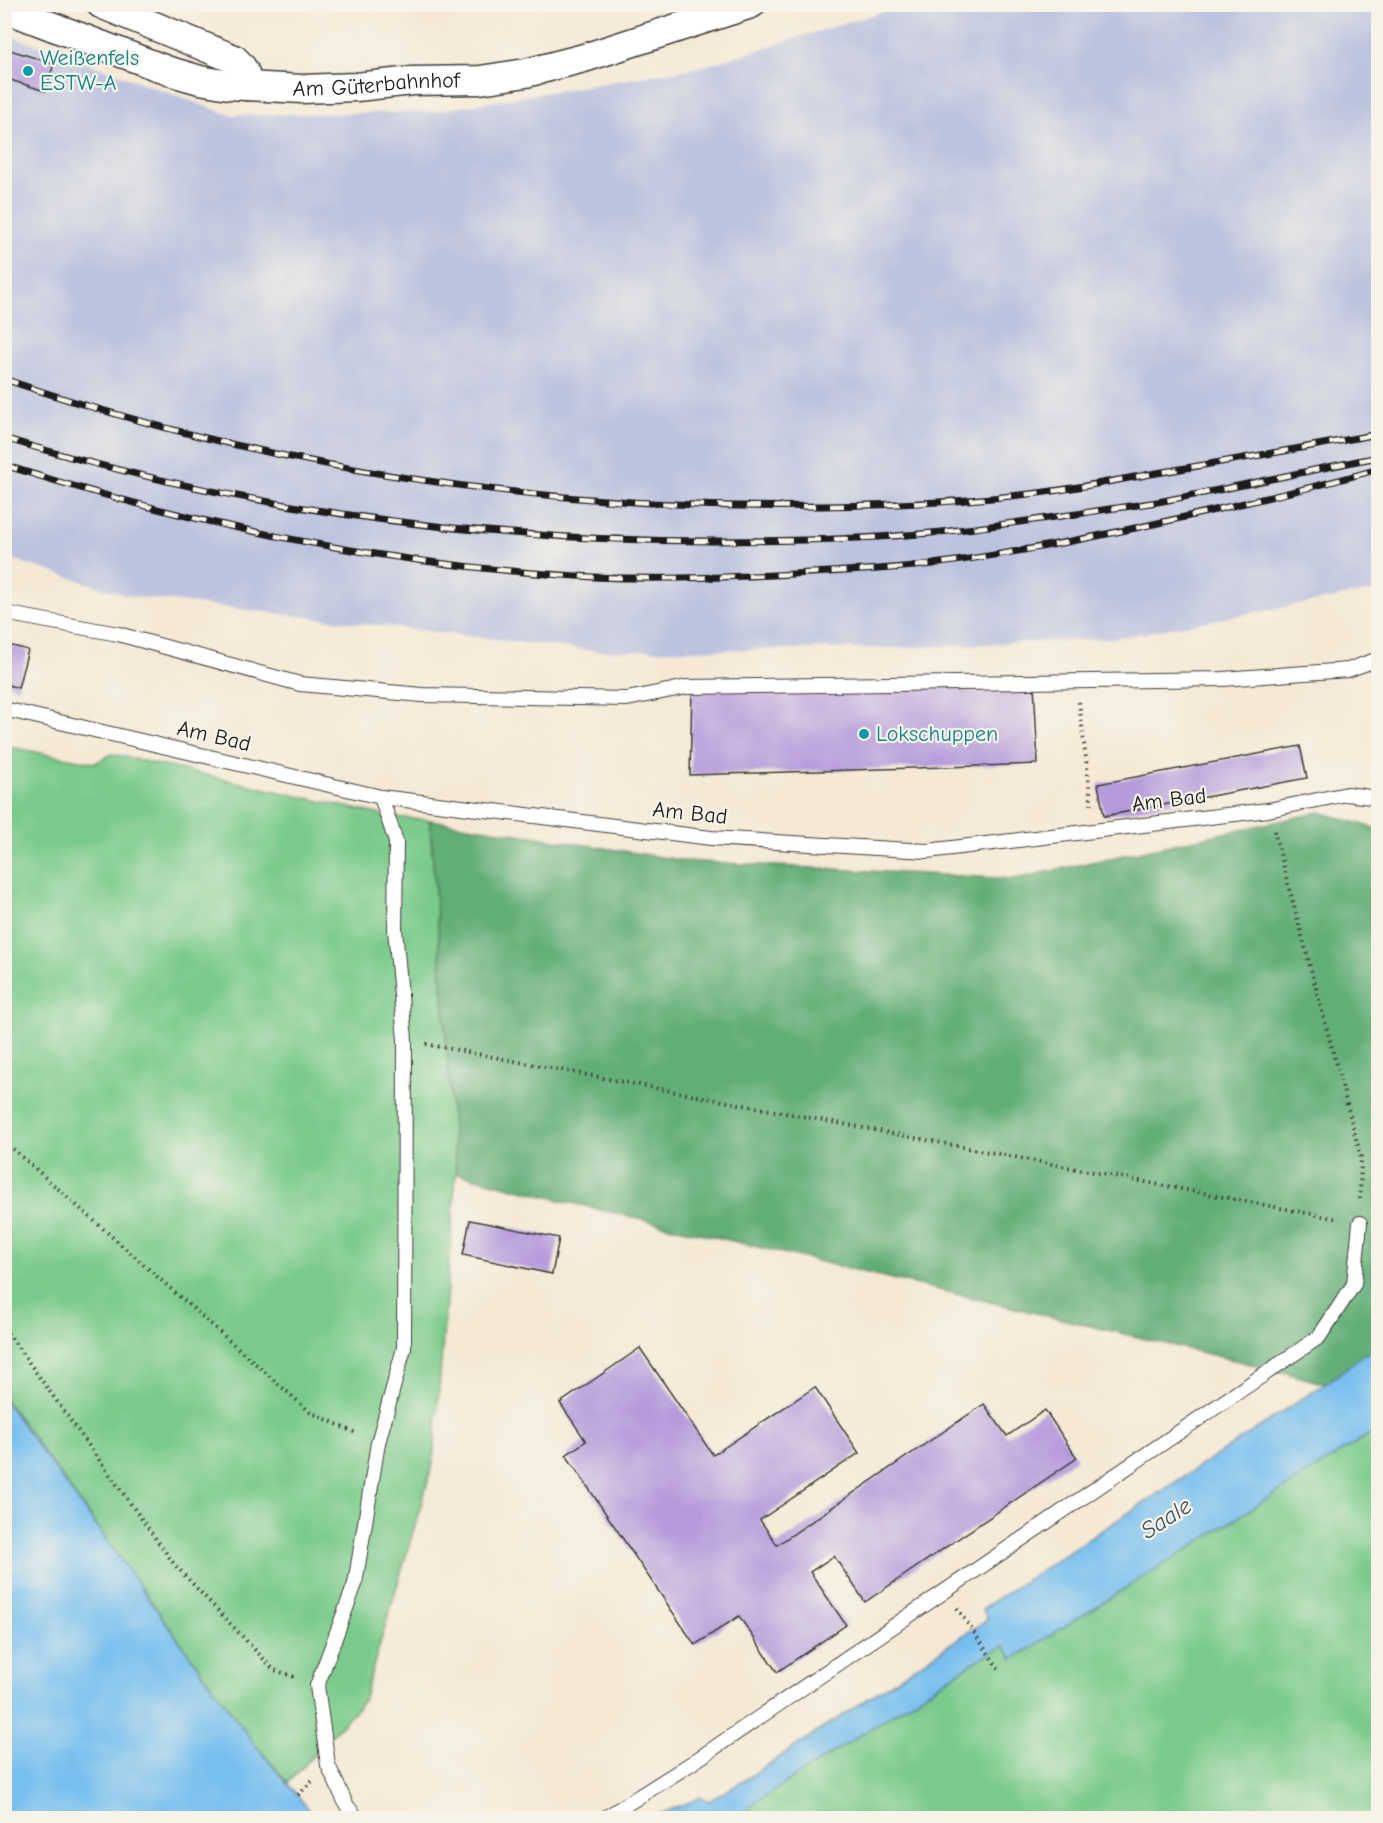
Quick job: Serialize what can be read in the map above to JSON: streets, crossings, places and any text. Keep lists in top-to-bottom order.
{
  "streets": {
    "street": ["Am Güterbahnhof"],
    "lane": ["Am Bad"]
  },
  "water": ["Saale"],
  "places": ["Weißenfels ESTW-A", "Lokschuppen"]
}
